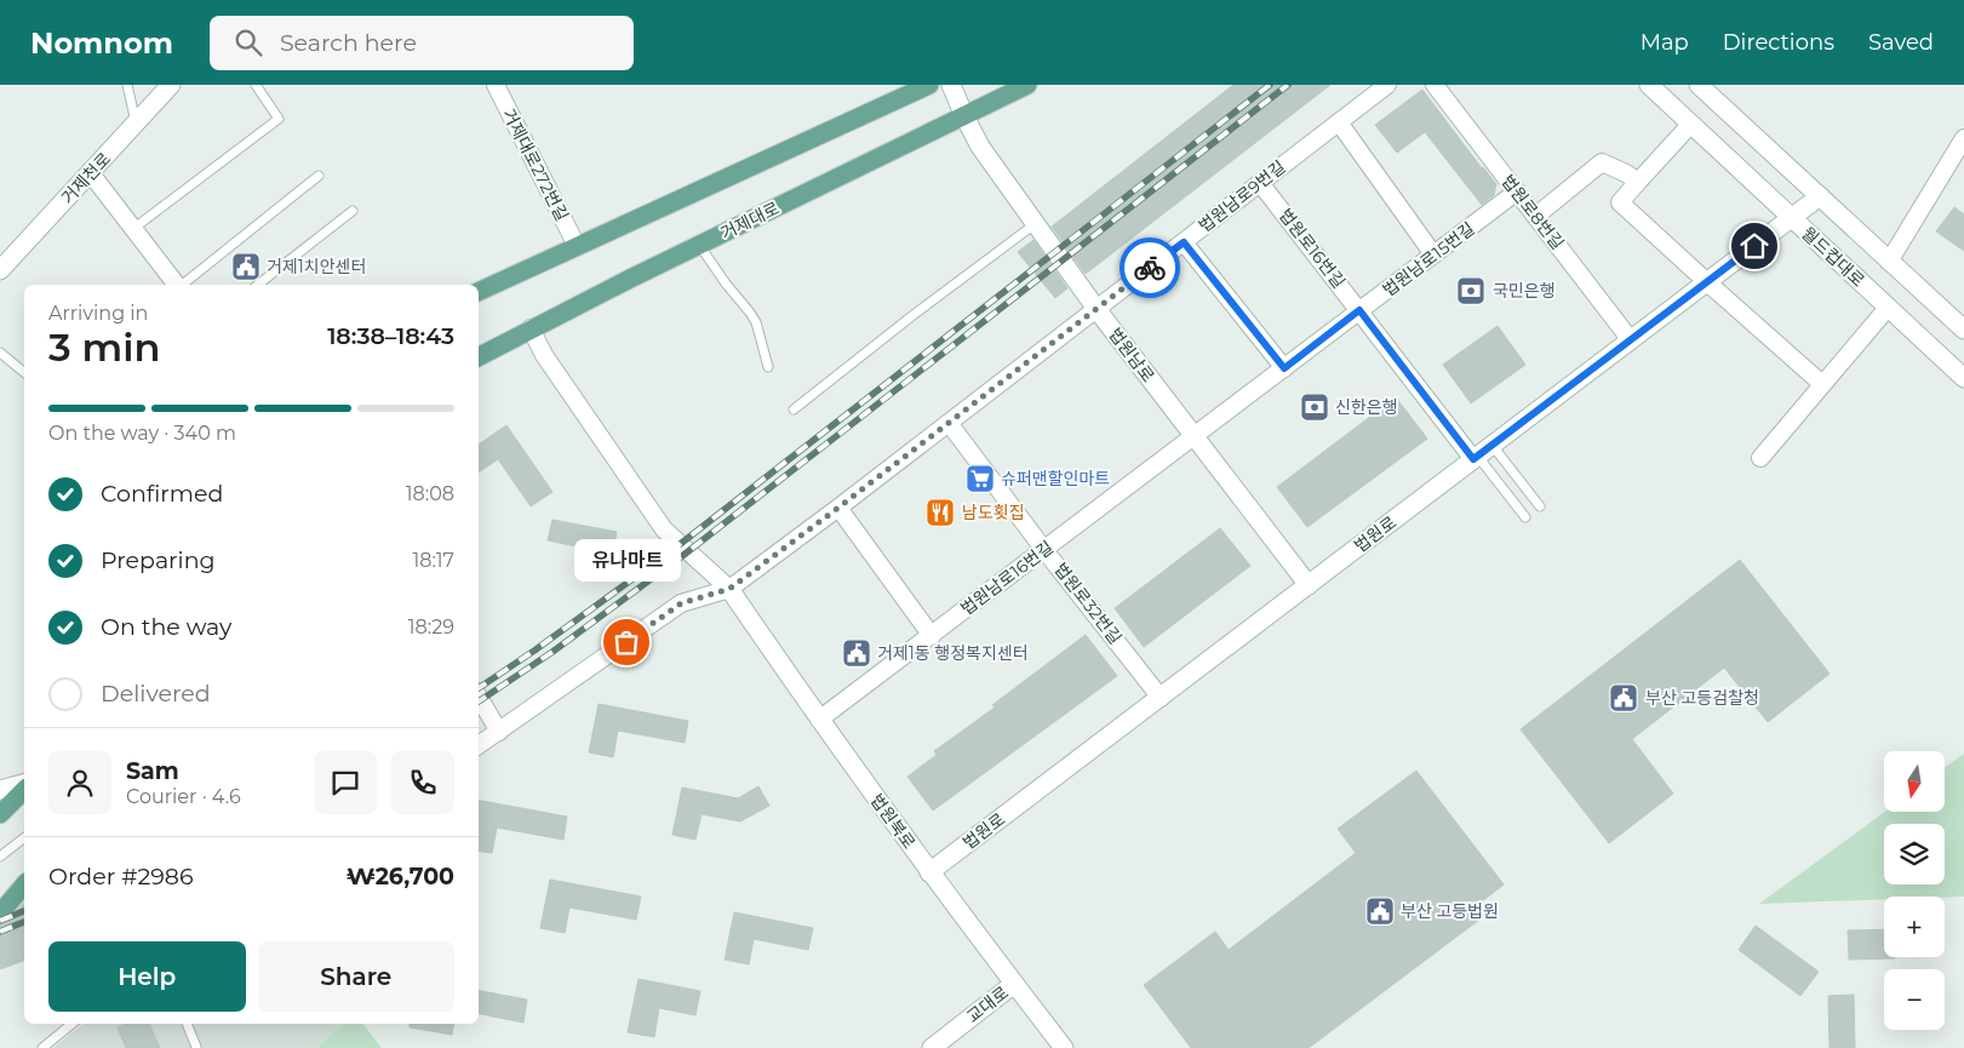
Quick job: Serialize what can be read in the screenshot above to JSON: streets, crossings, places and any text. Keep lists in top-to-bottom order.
{
  "streets": {
    "main road": [
      "거제천로",
      "거제대로",
      "월드컵대로",
      "법원남로",
      "법원로",
      "법원북로",
      "교대로"
    ],
    "street": [
      "거제대로272번길",
      "법원남로9번길",
      "법원로8번길",
      "법원로16번길",
      "법원남로15번길",
      "법원남로16번길",
      "법원로32번길"
    ]
  },
  "crossings": [
    ["법원남로9번길", "법원로16번길"],
    ["법원남로9번길", "법원남로"],
    ["법원남로9번길", "법원로32번길"],
    ["법원남로9번길", "법원북로"],
    ["법원로8번길", "법원남로15번길"],
    ["법원로8번길", "법원로"],
    ["거제대로", "법원남로"],
    ["법원로16번길", "법원남로15번길"],
    ["법원로16번길", "법원로"],
    ["월드컵대로", "법원로"],
    ["법원남로15번길", "법원남로"],
    ["법원남로15번길", "법원남로16번길"],
    ["법원남로", "법원로"],
    ["법원남로", "법원남로16번길"],
    ["법원로", "법원로32번길"],
    ["법원로", "법원북로"],
    ["법원남로16번길", "법원로32번길"],
    ["법원남로16번길", "법원북로"],
    ["법원북로", "교대로"]
  ],
  "places": {
    "public building": [
      "거제1치안센터",
      "거제1동 행정복지센터",
      "부산 고등검찰청",
      "부산 고등법원"
    ],
    "bank": ["국민은행", "신한은행"],
    "supermarket": ["슈퍼맨할인마트"],
    "restaurant": ["남도횟집"],
    "other": ["유나마트"]
  },
  "north": "bottom",
  "page": {
    "header": "Nomnom",
    "search": "Search here",
    "nav": ["Map", "Directions", "Saved"],
    "heading": ["3 min", "Arriving in", "18:38–18:43"],
    "panel": [
      "Sam",
      "Courier · 4.6",
      "Order #2986",
      "₩26,700"
    ],
    "bar": "On the way · 340 m",
    "list": [
      ["Confirmed", "18:08"],
      ["Preparing", "18:17"],
      ["On the way", "18:29"],
      "Delivered"
    ],
    "bubble": "유나마트",
    "map_buttons": ["+", "−"],
    "buttons": ["Help", "Share"]
  }
}
